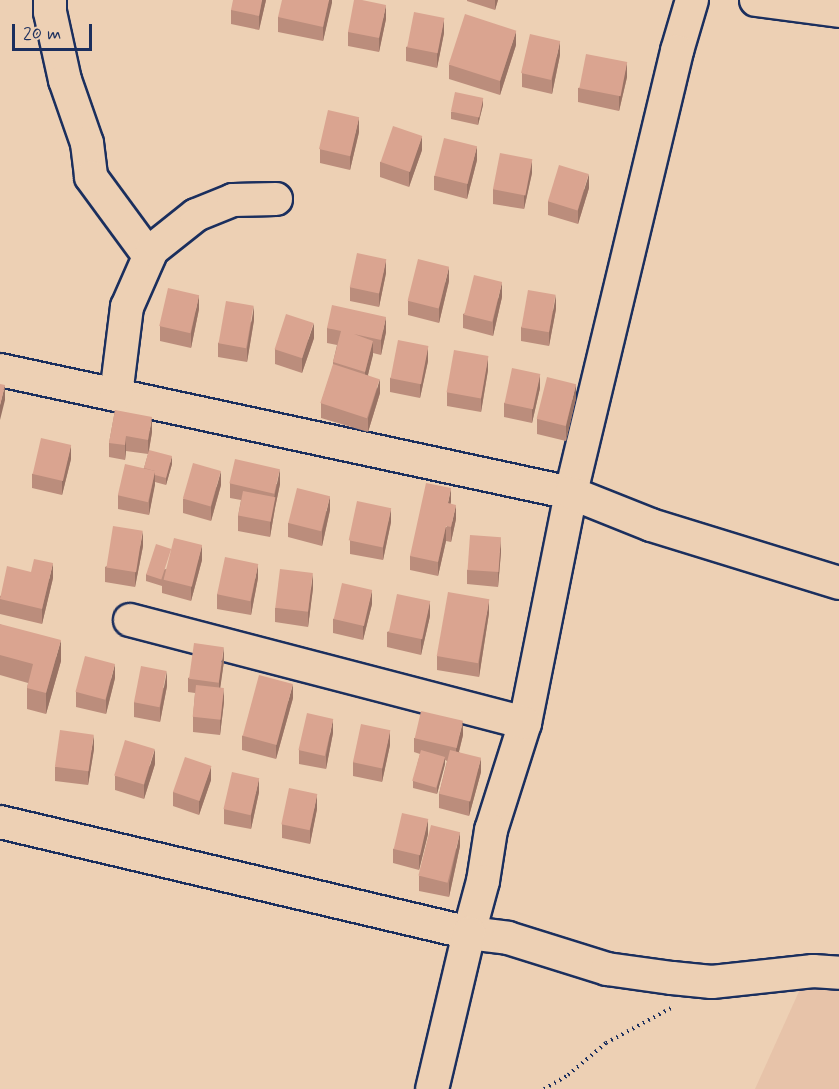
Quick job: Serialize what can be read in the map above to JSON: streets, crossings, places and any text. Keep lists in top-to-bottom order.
{
  "scale_bar": "20 m"
}
